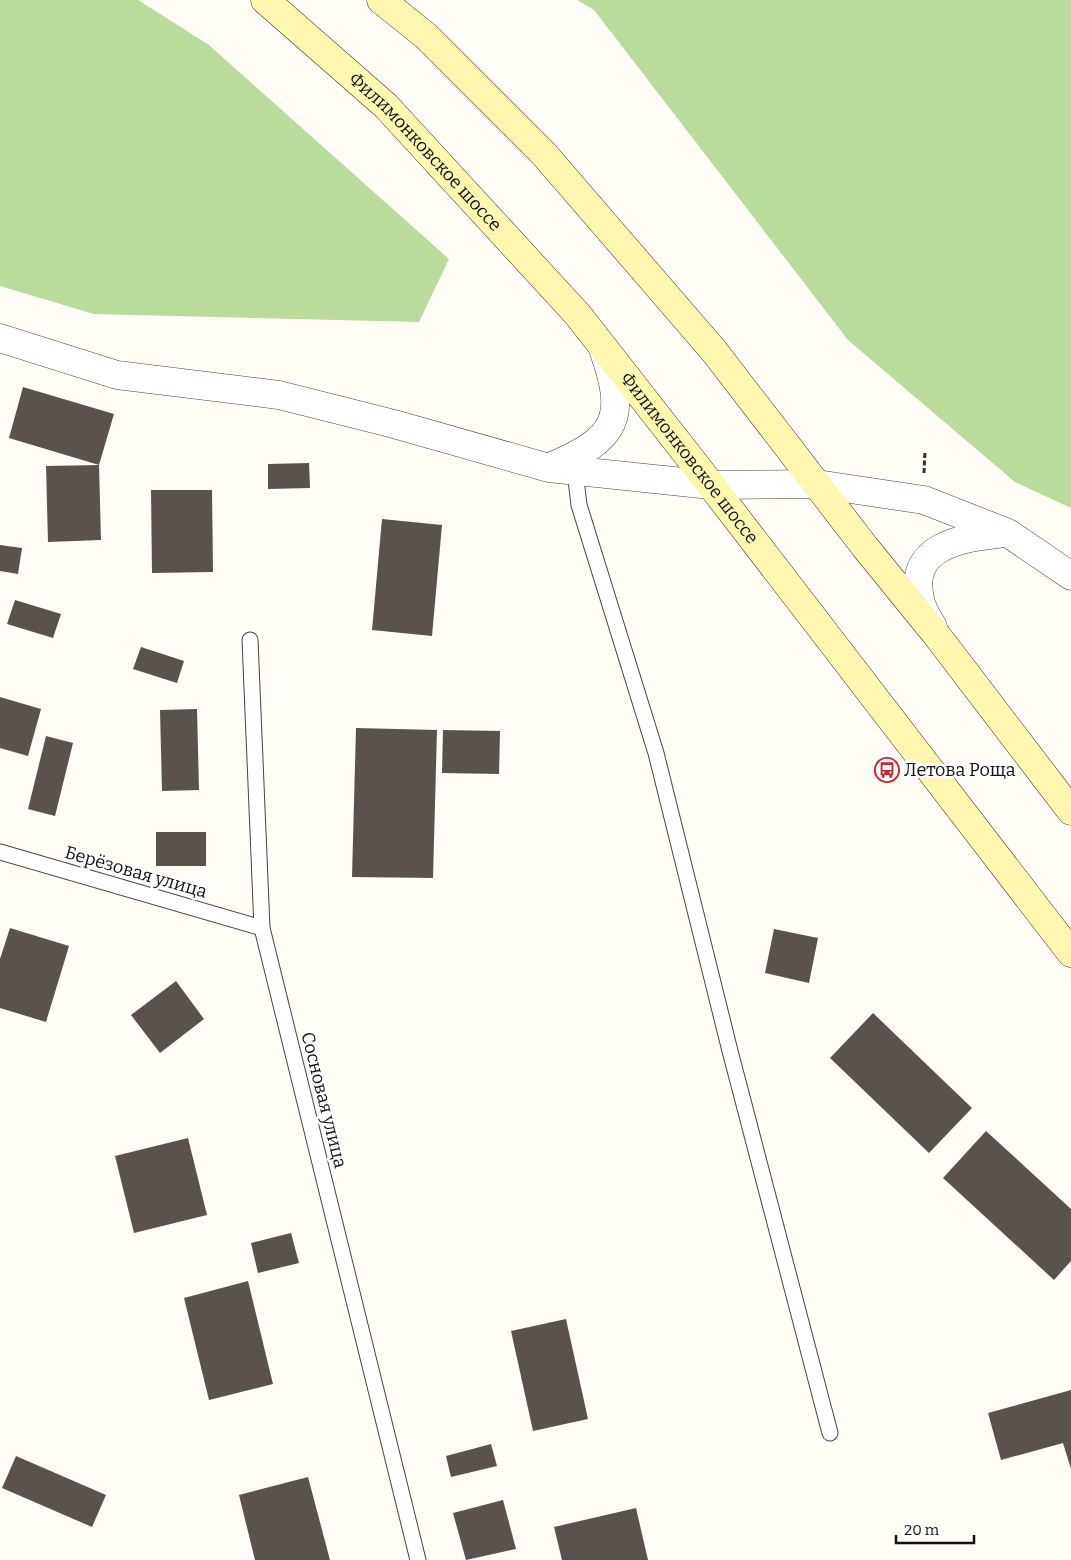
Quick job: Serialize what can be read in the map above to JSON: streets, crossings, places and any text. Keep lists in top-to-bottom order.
{
  "streets": {
    "main road": ["Филимонковское шоссе"],
    "lane": ["Берёзовая улица", "Сосновая улица"]
  },
  "crossings": [
    ["Берёзовая улица", "Сосновая улица"]
  ],
  "places": {
    "bus stop": ["Летова Роща"]
  },
  "scale_bar": "20 m"
}
